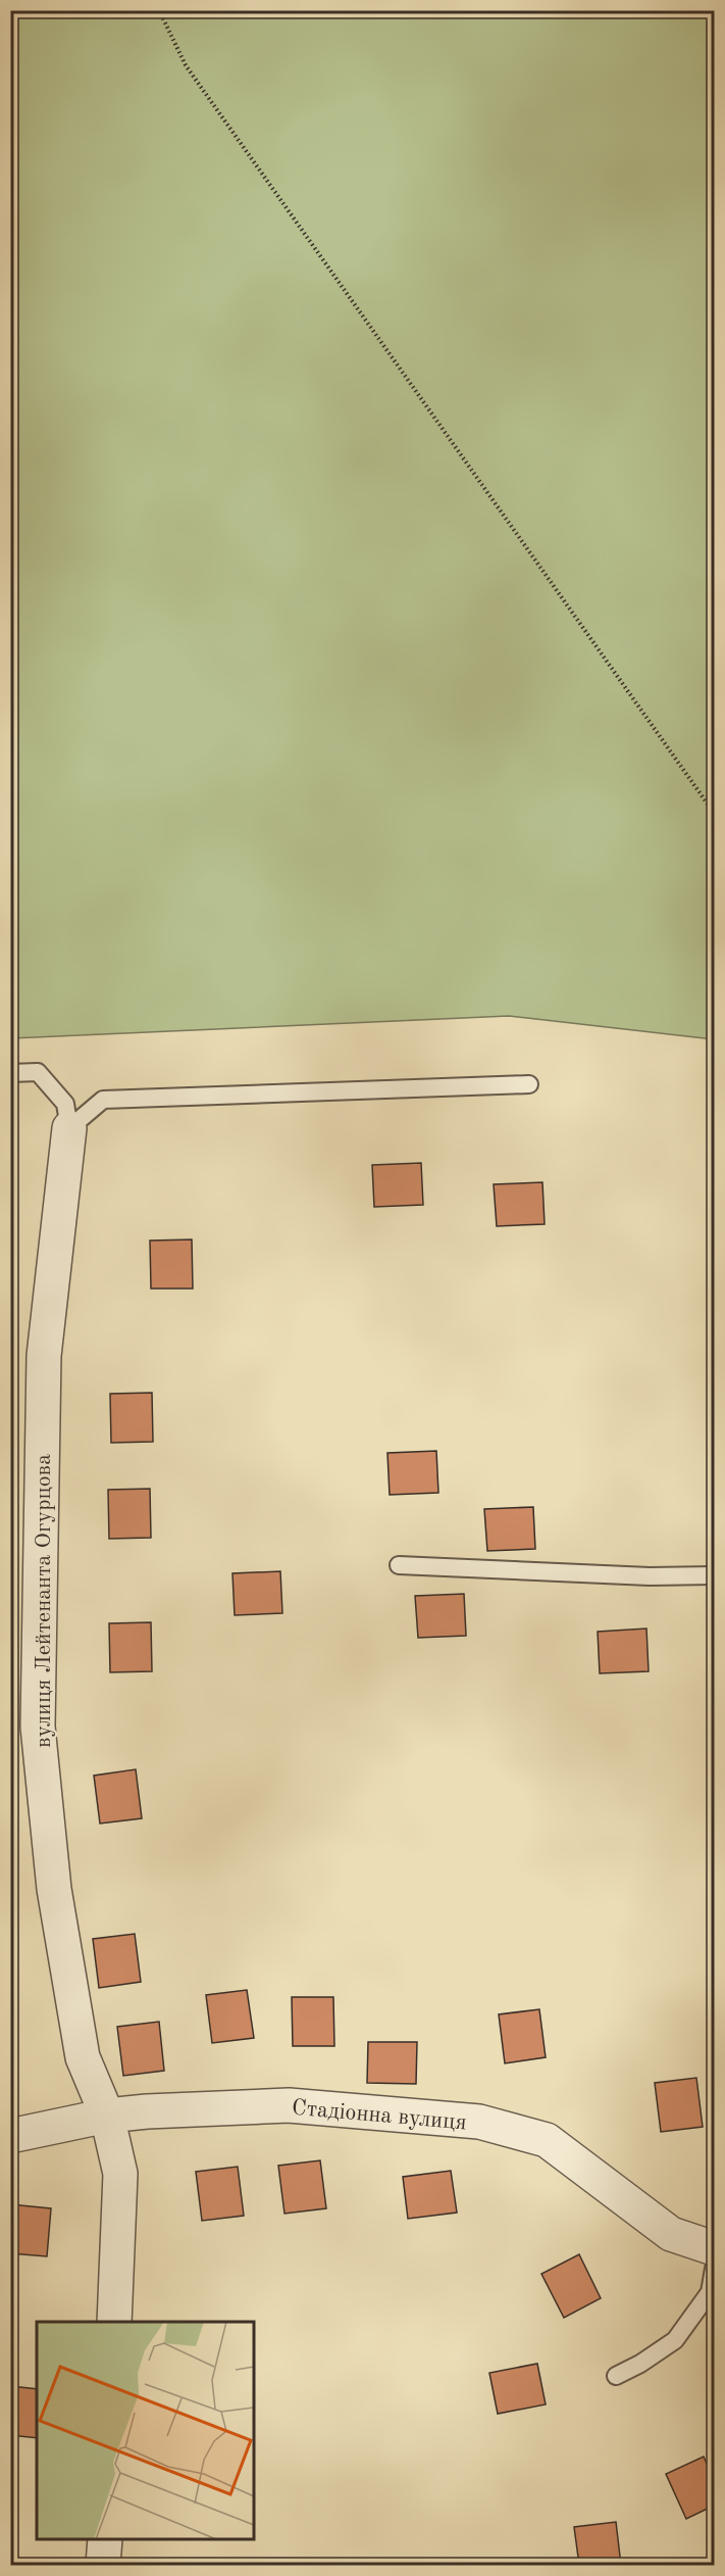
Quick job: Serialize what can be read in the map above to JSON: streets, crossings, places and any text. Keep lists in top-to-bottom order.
{
  "streets": {
    "street": ["вулиця Лейтенанта Огурцова", "Стадіонна вулиця"]
  },
  "crossings": [
    ["вулиця Лейтенанта Огурцова", "Стадіонна вулиця"]
  ]
}
